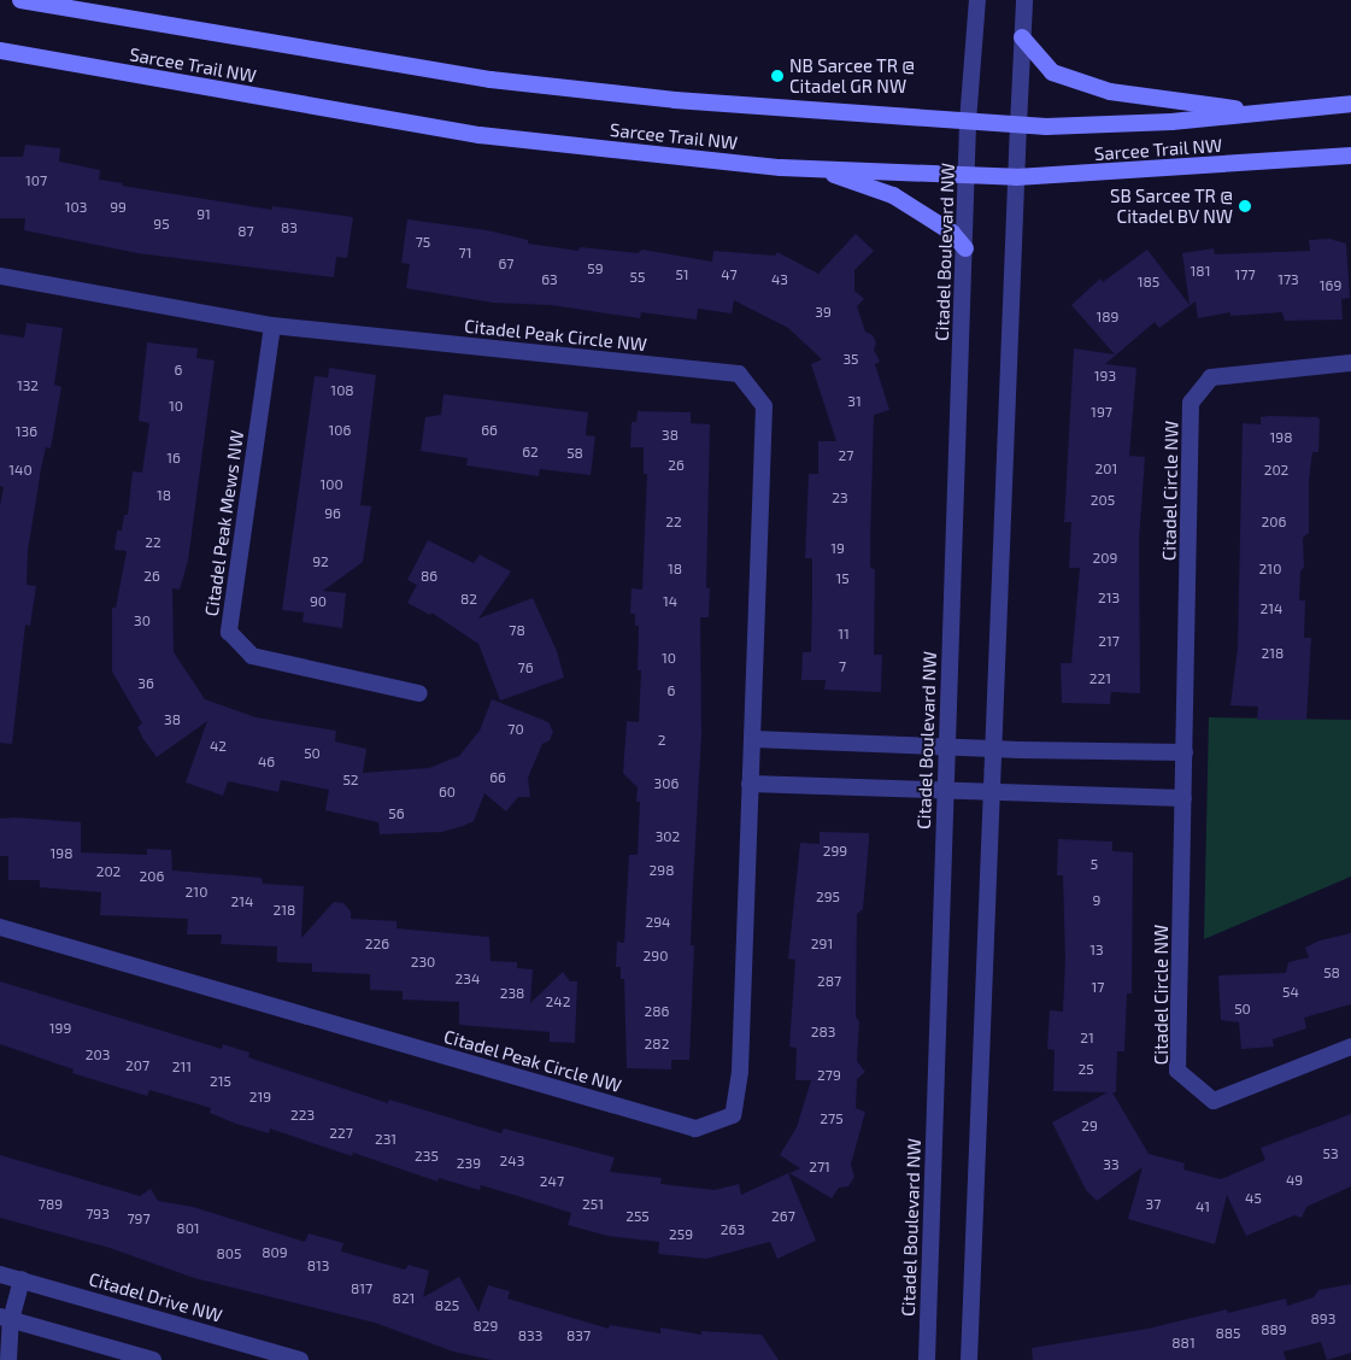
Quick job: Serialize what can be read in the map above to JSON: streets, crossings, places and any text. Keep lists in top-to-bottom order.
{
  "streets": {
    "main road": ["Sarcee Trail NW"],
    "street": [
      "Citadel Boulevard NW",
      "Citadel Peak Circle NW",
      "Citadel Circle NW",
      "Citadel Peak Mews NW",
      "Citadel Drive NW"
    ]
  },
  "crossings": [
    ["Sarcee Trail NW", "Citadel Boulevard NW"],
    ["Citadel Peak Circle NW", "Citadel Peak Mews NW"]
  ],
  "places": ["NB Sarcee TR @ Citadel GR NW", "SB Sarcee TR @ Citadel BV NW"],
  "house_numbers": [
    "107",
    "103",
    "99",
    "91",
    "95",
    "83",
    "87",
    "75",
    "71",
    "67",
    "59",
    "181",
    "51",
    "47",
    "177",
    "55",
    "63",
    "43",
    "173",
    "185",
    "169",
    "39",
    "189",
    "35",
    "6",
    "193",
    "132",
    "108",
    "31",
    "10",
    "197",
    "106",
    "66",
    "136",
    "38",
    "198",
    "62",
    "58",
    "27",
    "16",
    "26",
    "201",
    "140",
    "202",
    "100",
    "18",
    "23",
    "205",
    "96",
    "22",
    "206",
    "22",
    "19",
    "209",
    "92",
    "18",
    "210",
    "26",
    "86",
    "15",
    "213",
    "82",
    "90",
    "14",
    "214",
    "30",
    "78",
    "11",
    "217",
    "218",
    "10",
    "7",
    "76",
    "221",
    "36",
    "6",
    "38",
    "70",
    "2",
    "42",
    "50",
    "46",
    "66",
    "52",
    "306",
    "60",
    "56",
    "302",
    "299",
    "198",
    "5",
    "298",
    "202",
    "206",
    "210",
    "295",
    "9",
    "214",
    "218",
    "294",
    "226",
    "291",
    "13",
    "290",
    "230",
    "58",
    "234",
    "287",
    "17",
    "54",
    "238",
    "242",
    "50",
    "286",
    "199",
    "283",
    "21",
    "282",
    "203",
    "207",
    "211",
    "25",
    "279",
    "215",
    "219",
    "223",
    "275",
    "29",
    "227",
    "231",
    "53",
    "235",
    "243",
    "239",
    "33",
    "271",
    "49",
    "247",
    "45",
    "789",
    "251",
    "37",
    "41",
    "793",
    "255",
    "267",
    "797",
    "801",
    "263",
    "259",
    "809",
    "805",
    "813",
    "817",
    "821",
    "825",
    "893",
    "829",
    "889",
    "885",
    "833",
    "837",
    "881"
  ]
}
